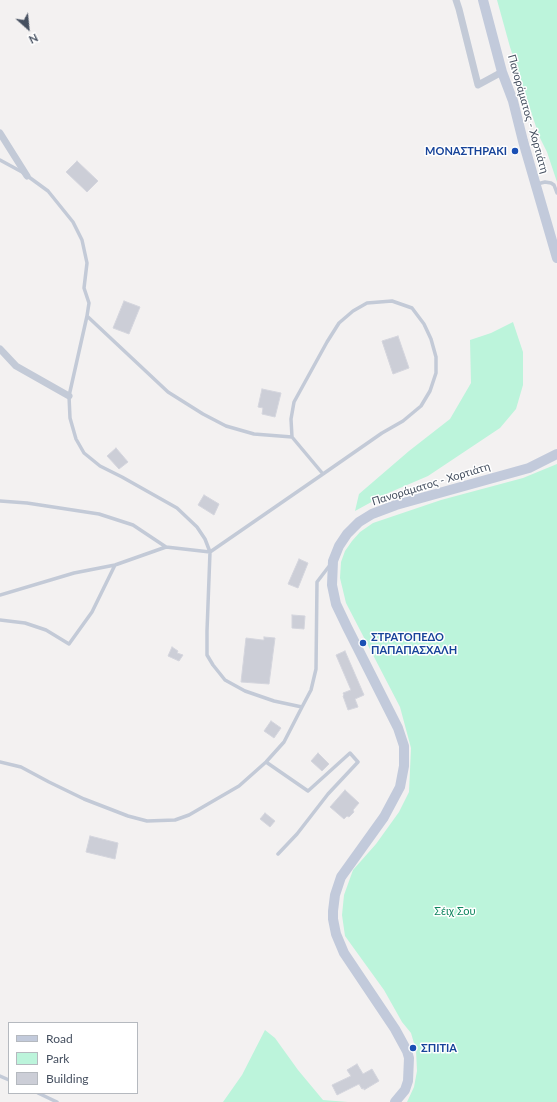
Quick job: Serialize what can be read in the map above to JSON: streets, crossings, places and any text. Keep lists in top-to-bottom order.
{
  "streets": {
    "main road": ["Πανοράματος - Χορτιάτη"]
  },
  "parks": ["Σέιχ Σου"],
  "places": ["ΜΟΝΑΣΤΗΡΑΚΙ", "ΣΤΡΑΤΟΠΕΔΟ ΠΑΠΑΠΑΣΧΑΛΗ", "ΣΠΙΤΙΑ"],
  "legend": ["Road", "Park", "Building"],
  "north": "bottom right"
}
